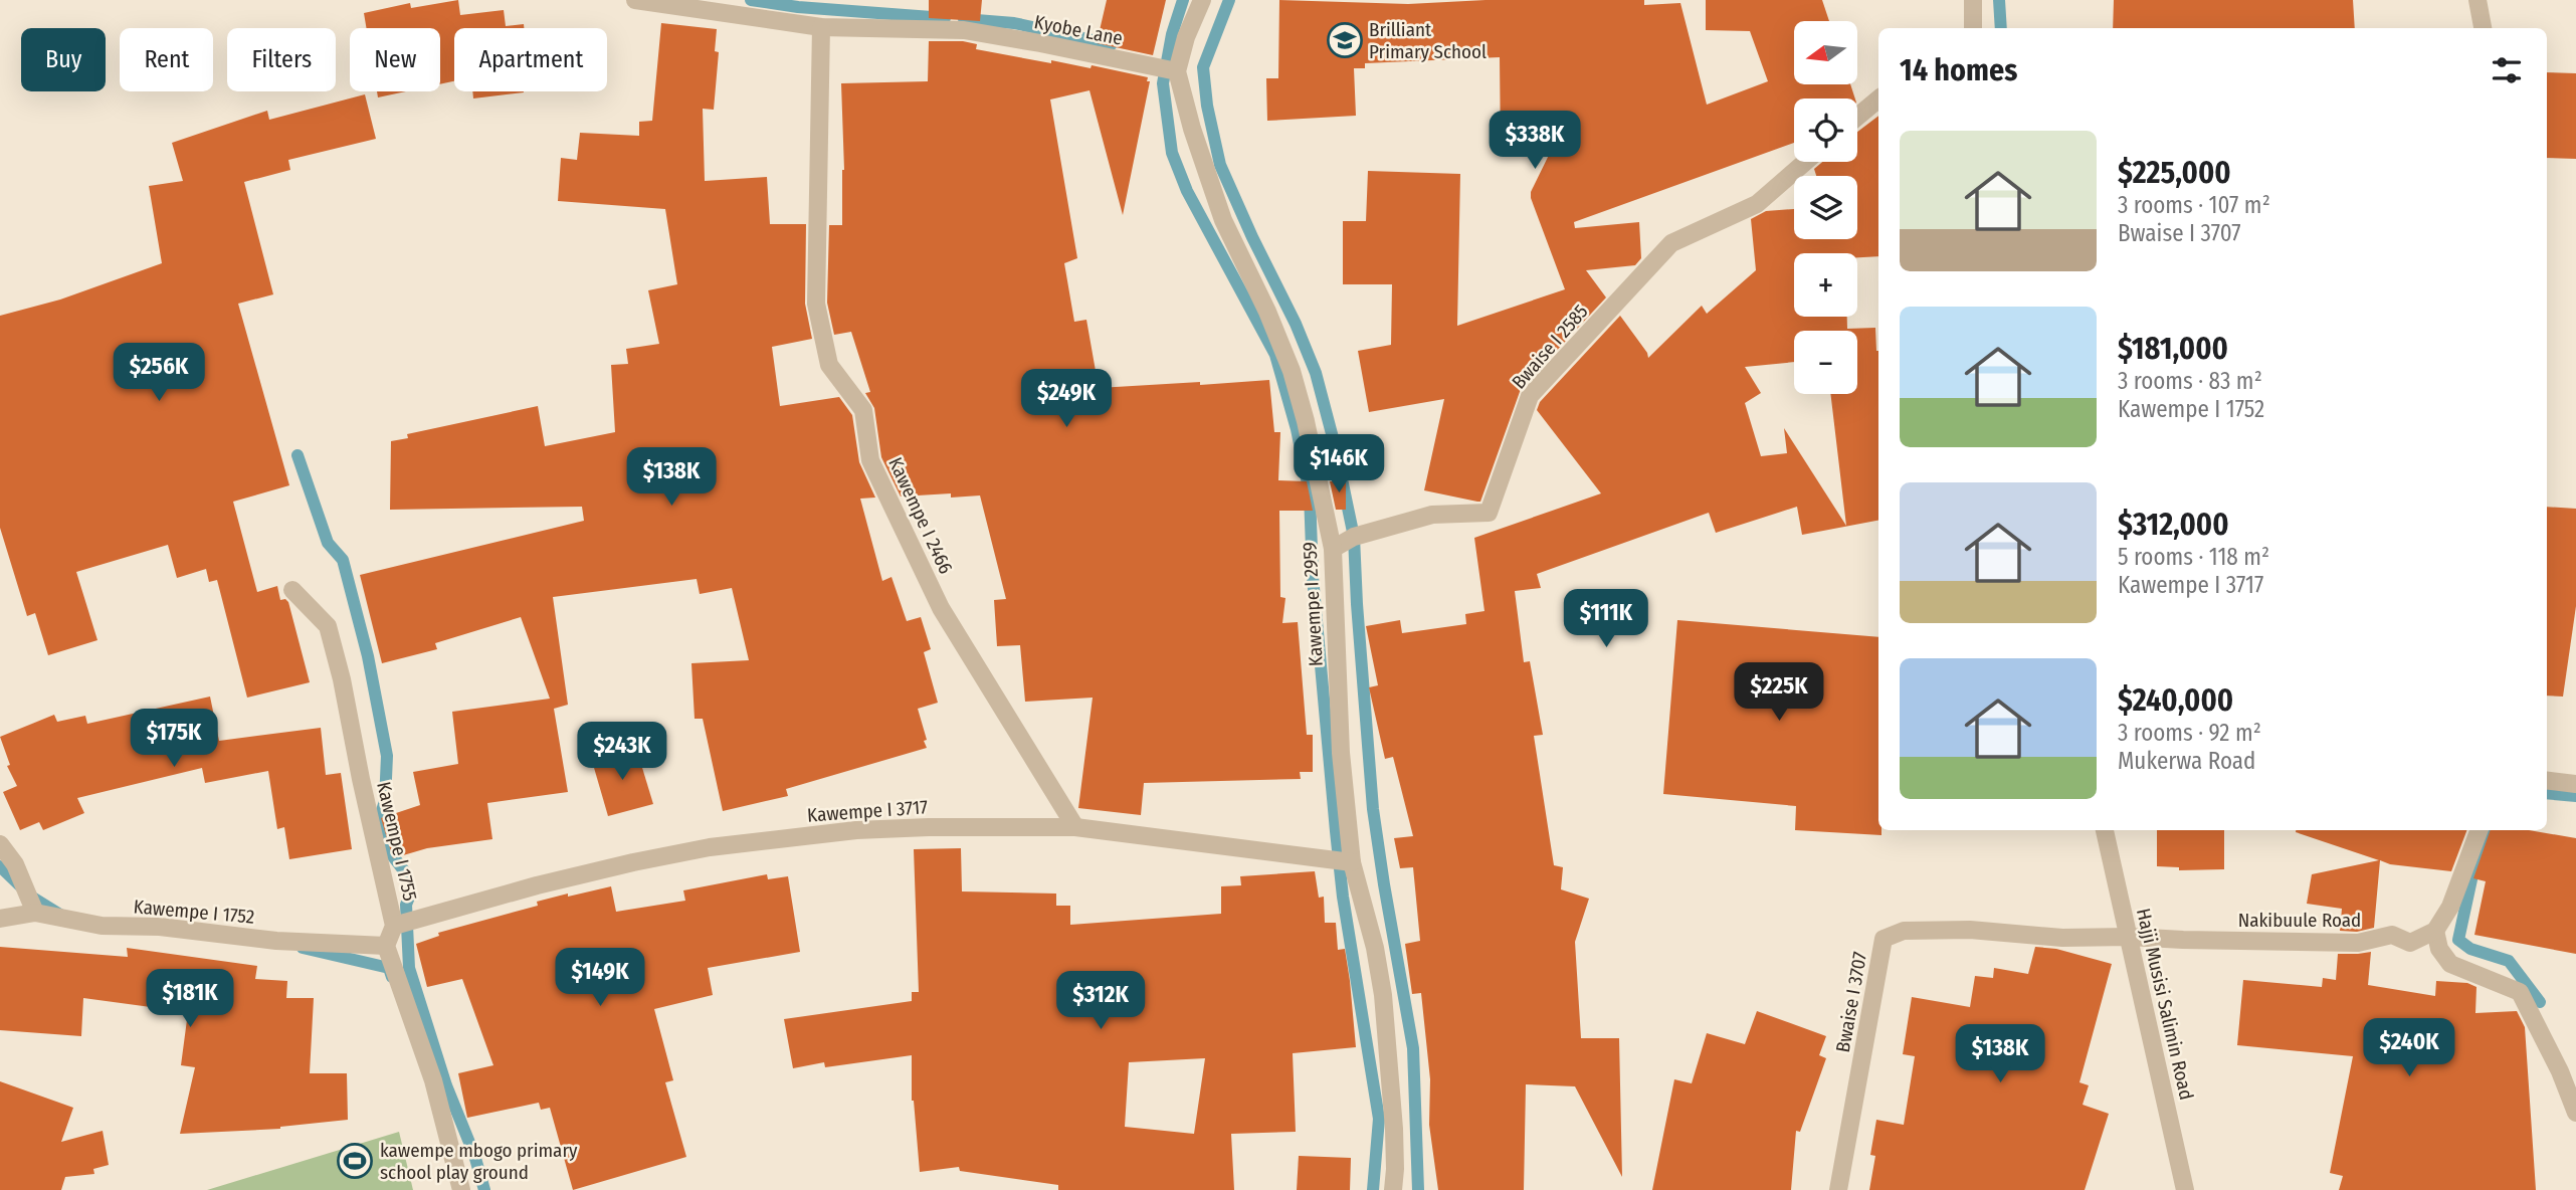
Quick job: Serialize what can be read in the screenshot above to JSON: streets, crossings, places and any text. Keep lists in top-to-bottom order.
{
  "streets": {
    "street": [
      "Kyobe Lane",
      "Bwaise I 2585",
      "Kawempe I 2466",
      "Kawempe I 2959",
      "Kawempe I 3717",
      "Kawempe I 1755",
      "Kawempe I 1752",
      "Nakibuule Road",
      "Bwaise I 3707",
      "Hajji Musisi Salimin Road"
    ]
  },
  "crossings": [
    ["Kyobe Lane", "Kawempe I 2466"],
    ["Kyobe Lane", "Kawempe I 2959"],
    ["Bwaise I 2585", "Kawempe I 2959"],
    ["Kawempe I 2466", "Kawempe I 3717"],
    ["Kawempe I 2959", "Kawempe I 3717"],
    ["Kawempe I 3717", "Kawempe I 1755"],
    ["Kawempe I 1755", "Kawempe I 1752"],
    ["Nakibuule Road", "Bwaise I 3707"],
    ["Nakibuule Road", "Hajji Musisi Salimin Road"],
    ["Bwaise I 3707", "Hajji Musisi Salimin Road"]
  ],
  "places": {
    "school or university": ["Brilliant Primary School"],
    "sports": ["kawempe mbogo primary school play ground"]
  },
  "north": "left",
  "page": {
    "map_buttons": ["+", "−"],
    "chip": [
      "Buy",
      "Rent",
      "Filters",
      "New",
      "Apartment"
    ],
    "heading": "14 homes",
    "price": [
      "$338K",
      "$256K",
      "$249K",
      "$146K",
      "$138K",
      "$111K",
      "$225K",
      "$175K",
      "$243K",
      "$149K",
      "$181K",
      "$312K",
      "$240K",
      "$138K"
    ],
    "list": [
      {
        "name": "$225,000",
        "note": "3 rooms · 107 m² · Bwaise I 3707"
      },
      {
        "name": "$181,000",
        "note": "3 rooms · 83 m² · Kawempe I 1752"
      },
      {
        "name": "$312,000",
        "note": "5 rooms · 118 m² · Kawempe I 3717"
      },
      {
        "name": "$240,000",
        "note": "3 rooms · 92 m² · Mukerwa Road"
      }
    ]
  }
}
